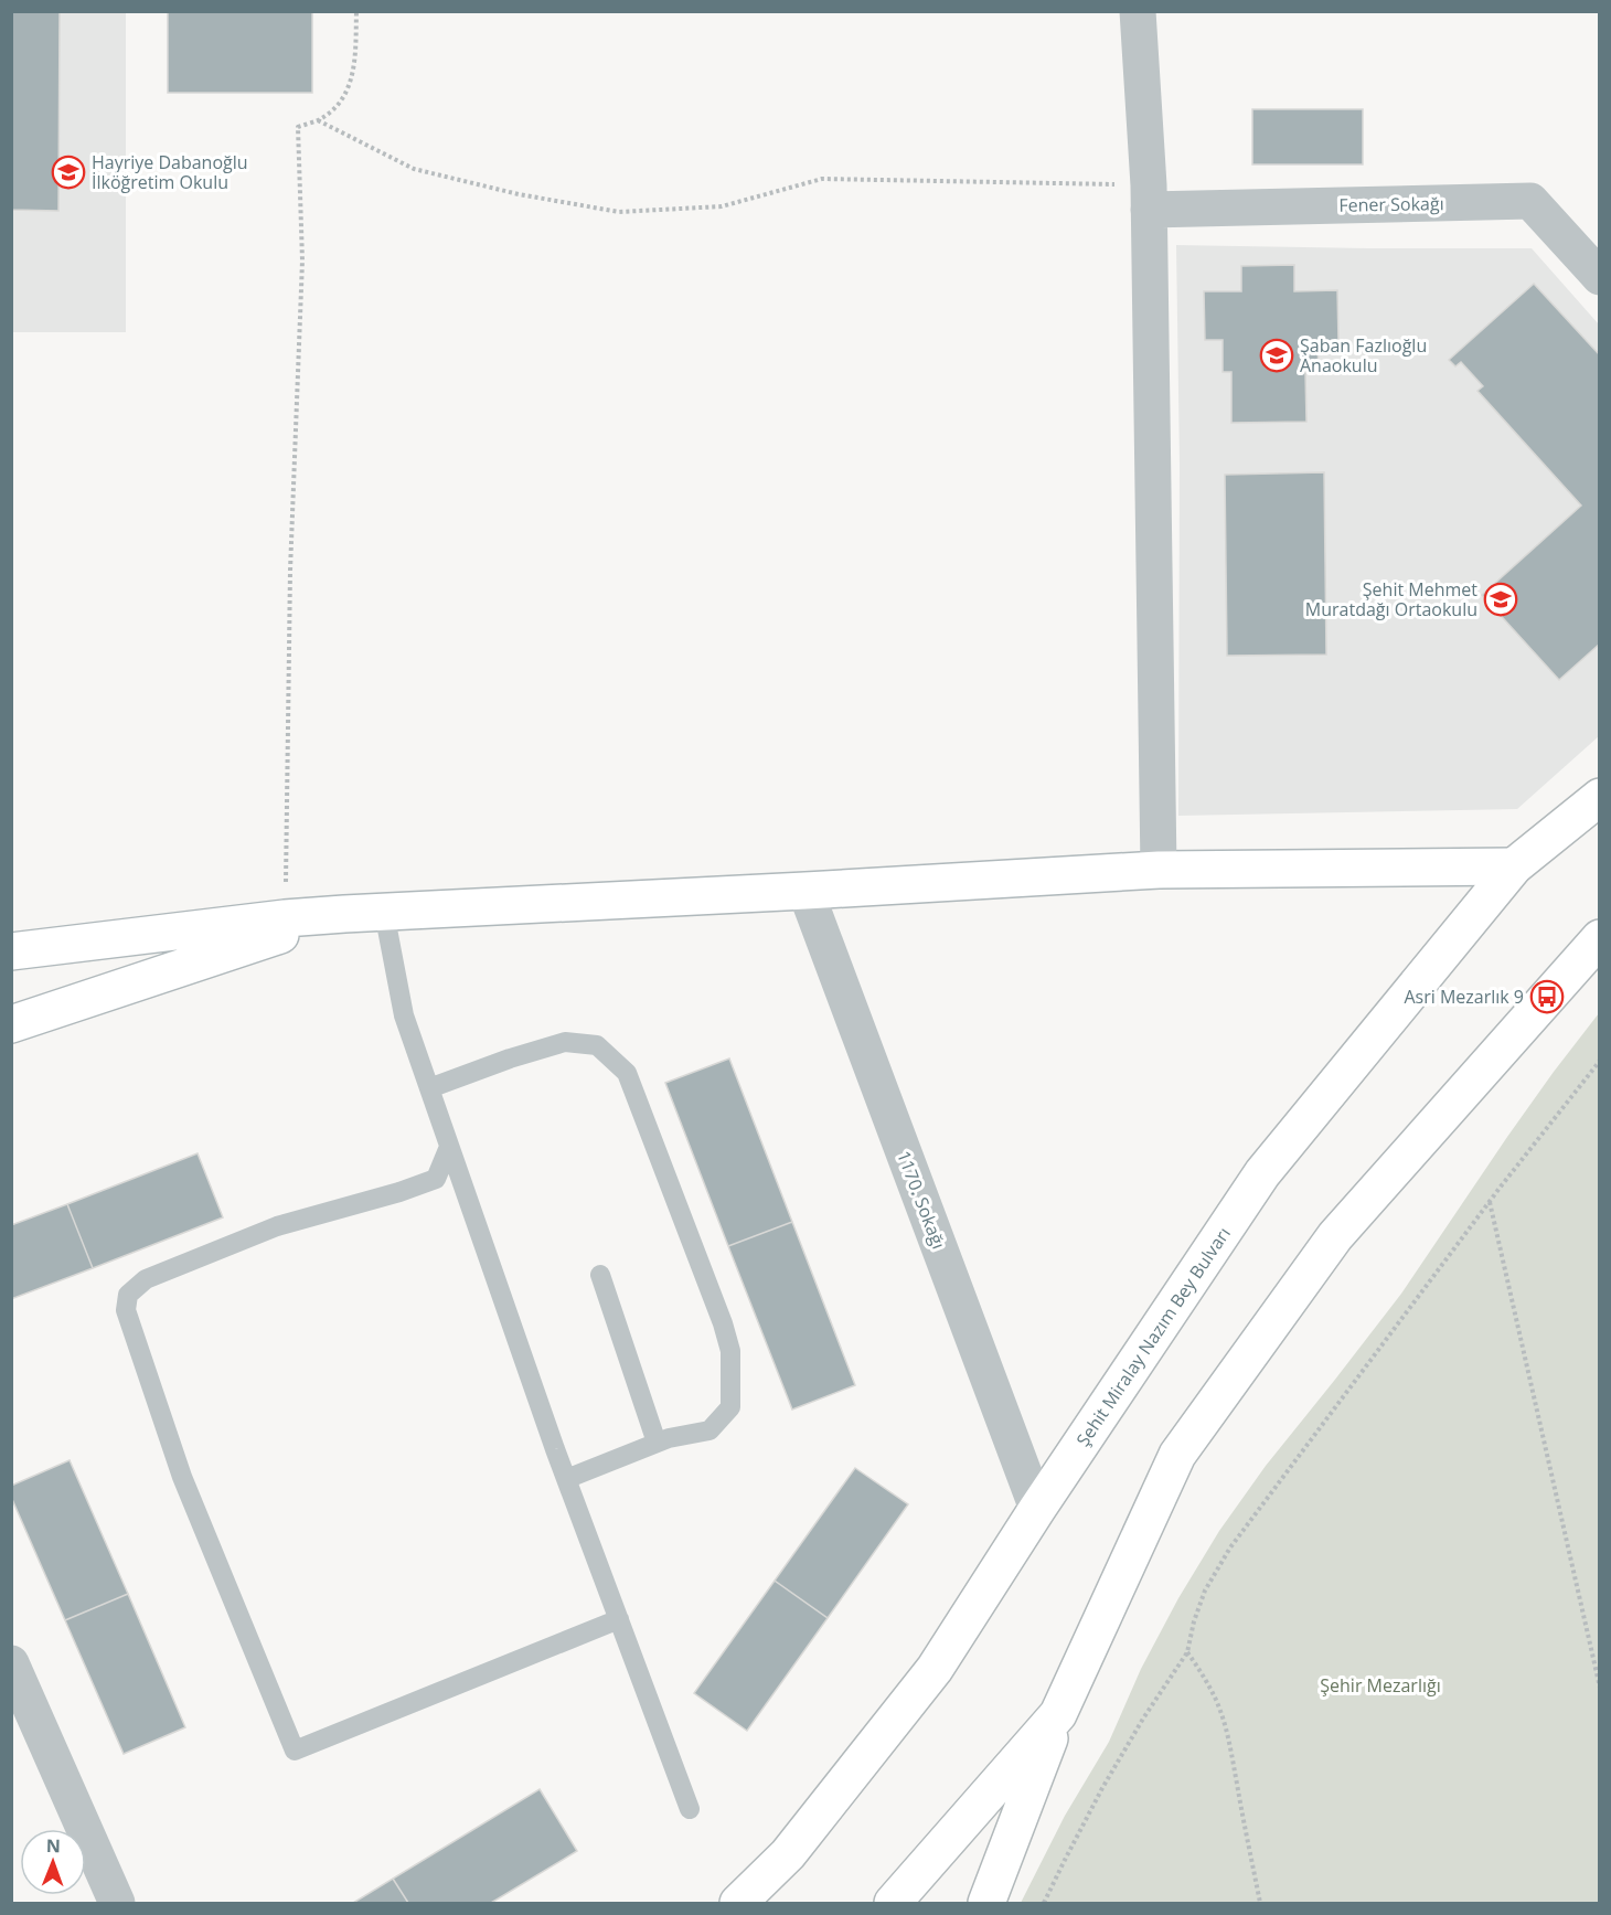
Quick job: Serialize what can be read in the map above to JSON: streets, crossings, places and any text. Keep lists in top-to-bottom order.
{
  "streets": {
    "main road": ["Şehit Miralay Nazım Bey Bulvarı"],
    "street": ["Fener Sokağı", "1170. Sokağı"]
  },
  "crossings": [
    ["1170. Sokağı", "Şehit Miralay Nazım Bey Bulvarı"]
  ],
  "parks": ["Şehir Mezarlığı"],
  "places": {
    "school or university": ["Hayriye Dabanoğlu İlköğretim Okulu", "Şaban Fazlıoğlu Anaokulu", "Şehit Mehmet Muratdağı Ortaokulu"],
    "bus stop": ["Asri Mezarlık 9"]
  },
  "north": "top"
}
